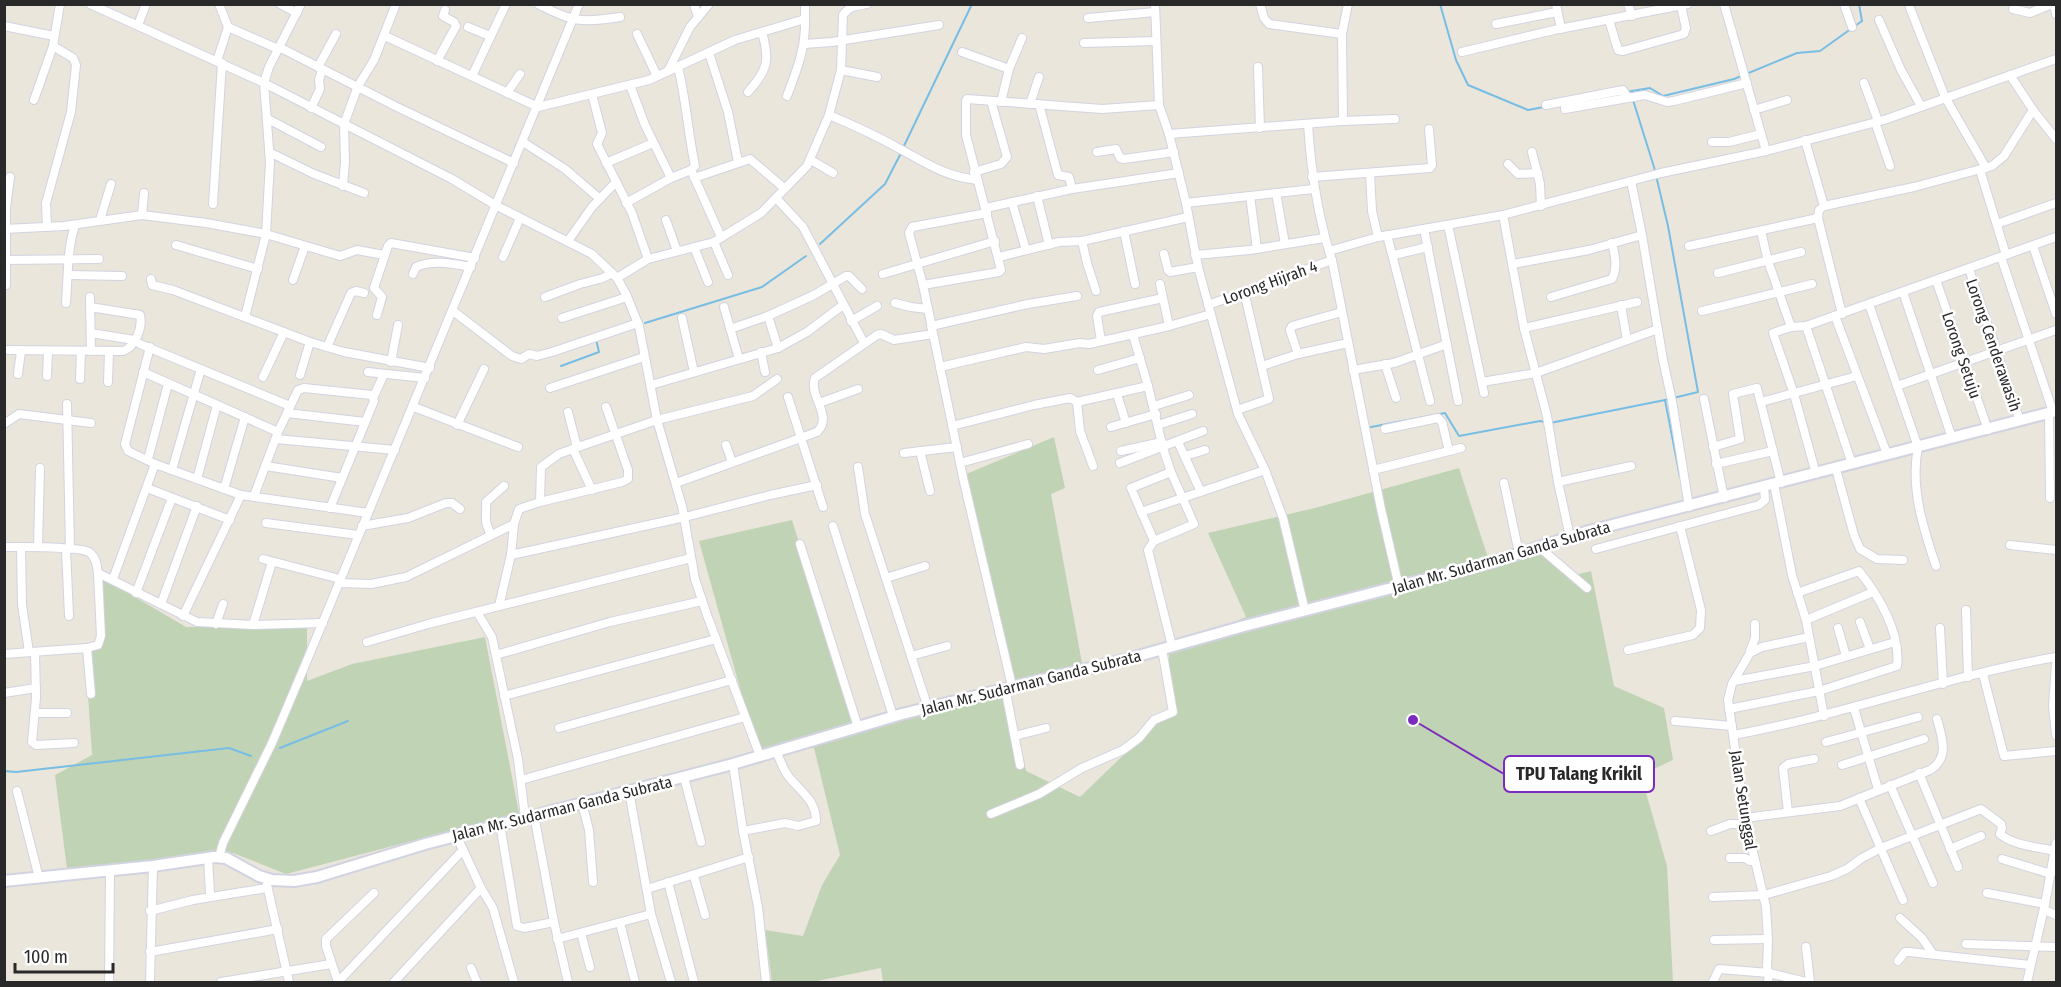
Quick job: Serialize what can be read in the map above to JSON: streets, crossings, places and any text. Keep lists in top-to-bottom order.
{
  "streets": {
    "street": [
      "Lorong Hijrah 4",
      "Lorong Cenderawasih",
      "Lorong Setuju",
      "Jalan Mr. Sudarman Ganda Subrata",
      "Jalan Setunggal"
    ]
  },
  "crossings": [
    ["Lorong Cenderawasih", "Jalan Mr. Sudarman Ganda Subrata"],
    ["Lorong Setuju", "Jalan Mr. Sudarman Ganda Subrata"]
  ],
  "places": ["TPU Talang Krikil"],
  "scale_bar": "100 m"
}
